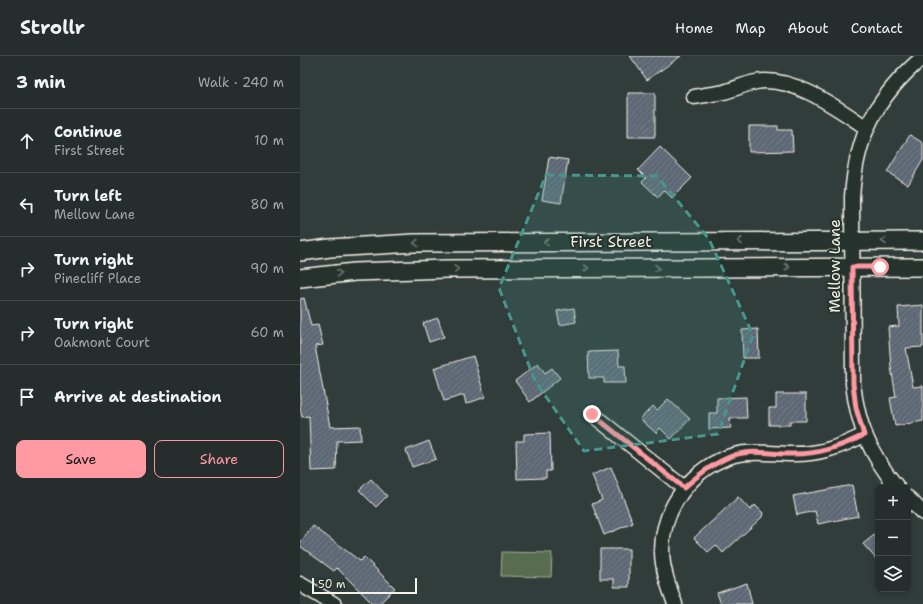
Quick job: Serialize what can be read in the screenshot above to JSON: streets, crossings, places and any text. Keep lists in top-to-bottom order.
{
  "streets": {
    "main road": ["First Street"],
    "street": ["Mellow Lane"]
  },
  "crossings": [
    ["First Street", "Mellow Lane"]
  ],
  "scale_bar": "50 m",
  "page": {
    "header": "Strollr",
    "nav": [
      "Home",
      "Map",
      "About",
      "Contact"
    ],
    "heading": ["3 min", "Walk · 240 m"],
    "list": [
      ["Continue", "First Street", "10 m"],
      ["Turn left", "Mellow Lane", "80 m"],
      ["Turn right", "Pinecliff Place", "90 m"],
      ["Turn right", "Oakmont Court", "60 m"],
      "Arrive at destination"
    ],
    "buttons": ["Save", "Share"],
    "map_buttons": ["+", "−"],
    "scale": "50 m"
  }
}
